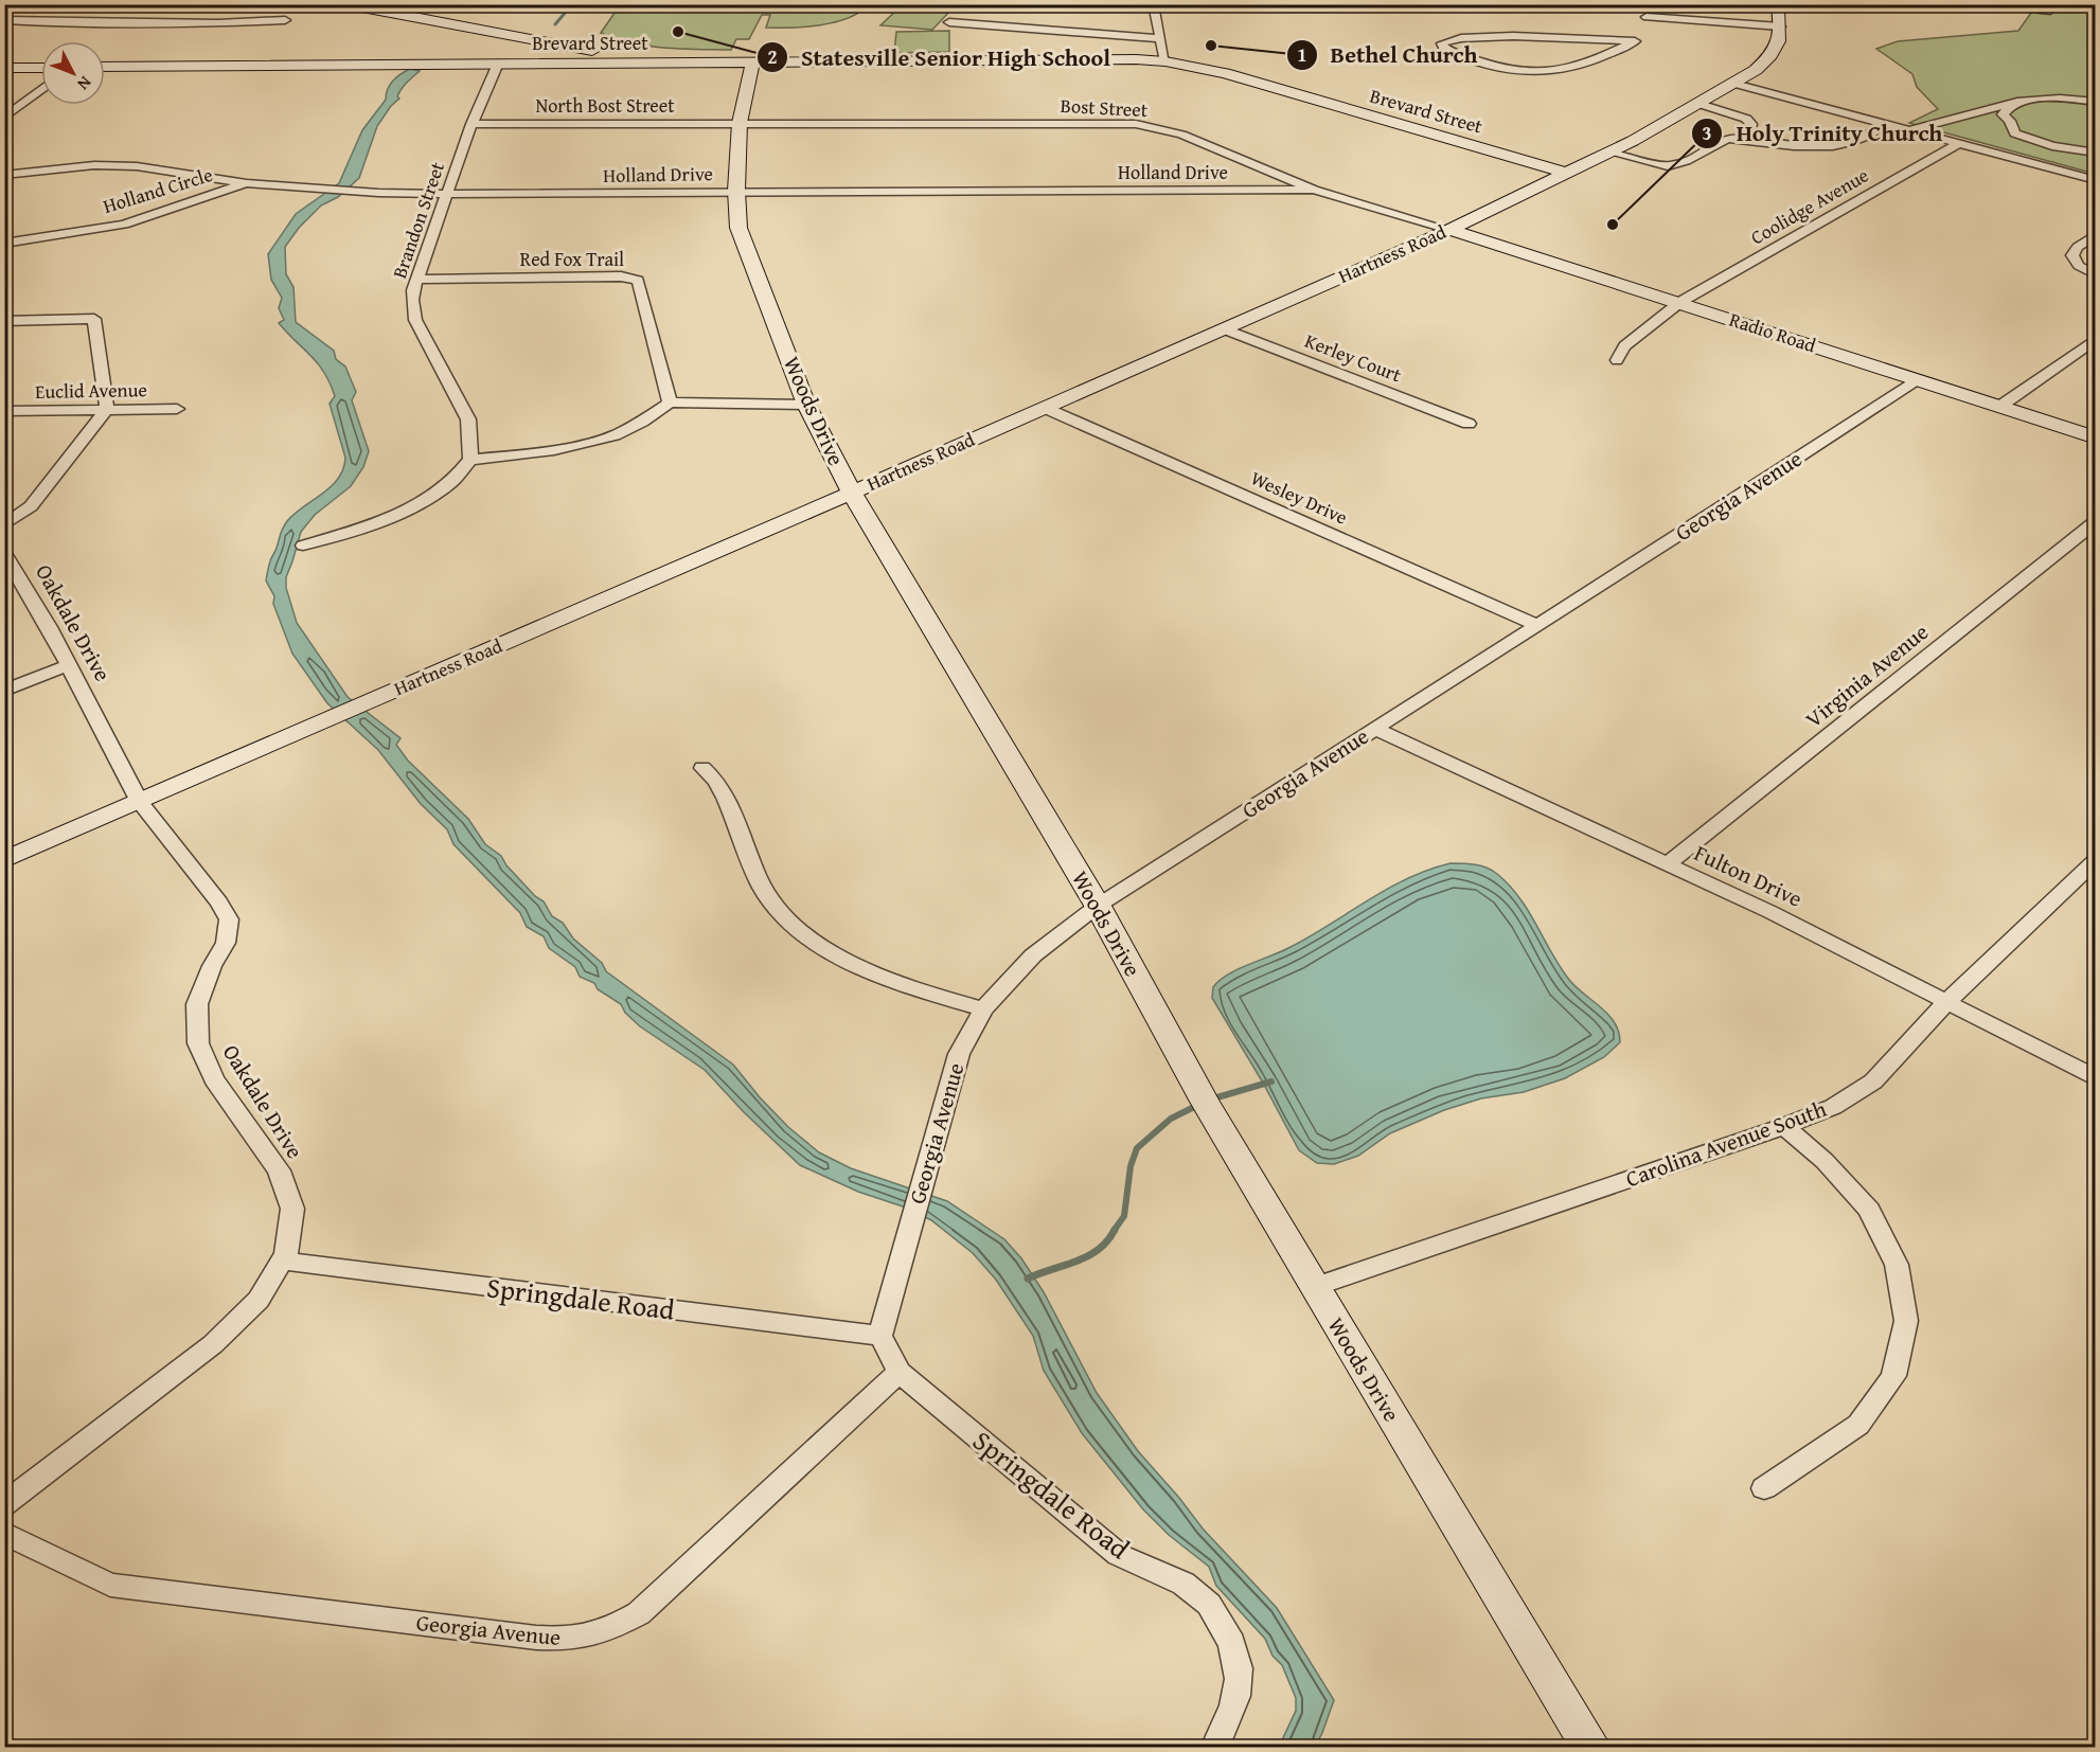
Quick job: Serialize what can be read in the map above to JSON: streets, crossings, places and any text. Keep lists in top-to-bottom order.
{
  "streets": {
    "street": [
      "Brevard Street",
      "North Bost Street",
      "Bost Street",
      "Holland Drive",
      "Holland Circle",
      "Coolidge Avenue",
      "Brandon Street",
      "Hartness Road",
      "Red Fox Trail",
      "Radio Road",
      "Kerley Court",
      "Euclid Avenue",
      "Woods Drive",
      "Georgia Avenue",
      "Wesley Drive",
      "Oakdale Drive",
      "Virginia Avenue",
      "Fulton Drive",
      "Carolina Avenue South",
      "Springdale Road"
    ]
  },
  "crossings": [
    ["Brevard Street", "Brandon Street"],
    ["Brevard Street", "Hartness Road"],
    ["Brevard Street", "Woods Drive"],
    ["North Bost Street", "Bost Street"],
    ["North Bost Street", "Brandon Street"],
    ["North Bost Street", "Woods Drive"],
    ["Bost Street", "Holland Drive"],
    ["Bost Street", "Hartness Road"],
    ["Bost Street", "Radio Road"],
    ["Bost Street", "Woods Drive"],
    ["Holland Drive", "Holland Circle"],
    ["Holland Drive", "Brandon Street"],
    ["Holland Drive", "Woods Drive"],
    ["Coolidge Avenue", "Radio Road"],
    ["Brandon Street", "Red Fox Trail"],
    ["Hartness Road", "Radio Road"],
    ["Hartness Road", "Kerley Court"],
    ["Hartness Road", "Woods Drive"],
    ["Hartness Road", "Wesley Drive"],
    ["Hartness Road", "Oakdale Drive"],
    ["Radio Road", "Georgia Avenue"],
    ["Woods Drive", "Georgia Avenue"],
    ["Woods Drive", "Carolina Avenue South"],
    ["Georgia Avenue", "Wesley Drive"],
    ["Georgia Avenue", "Fulton Drive"],
    ["Georgia Avenue", "Springdale Road"],
    ["Oakdale Drive", "Springdale Road"],
    ["Virginia Avenue", "Fulton Drive"],
    ["Fulton Drive", "Carolina Avenue South"]
  ],
  "places": ["Statesville Senior High School", "Bethel Church", "Holy Trinity Church"],
  "north": "bottom right"
}
